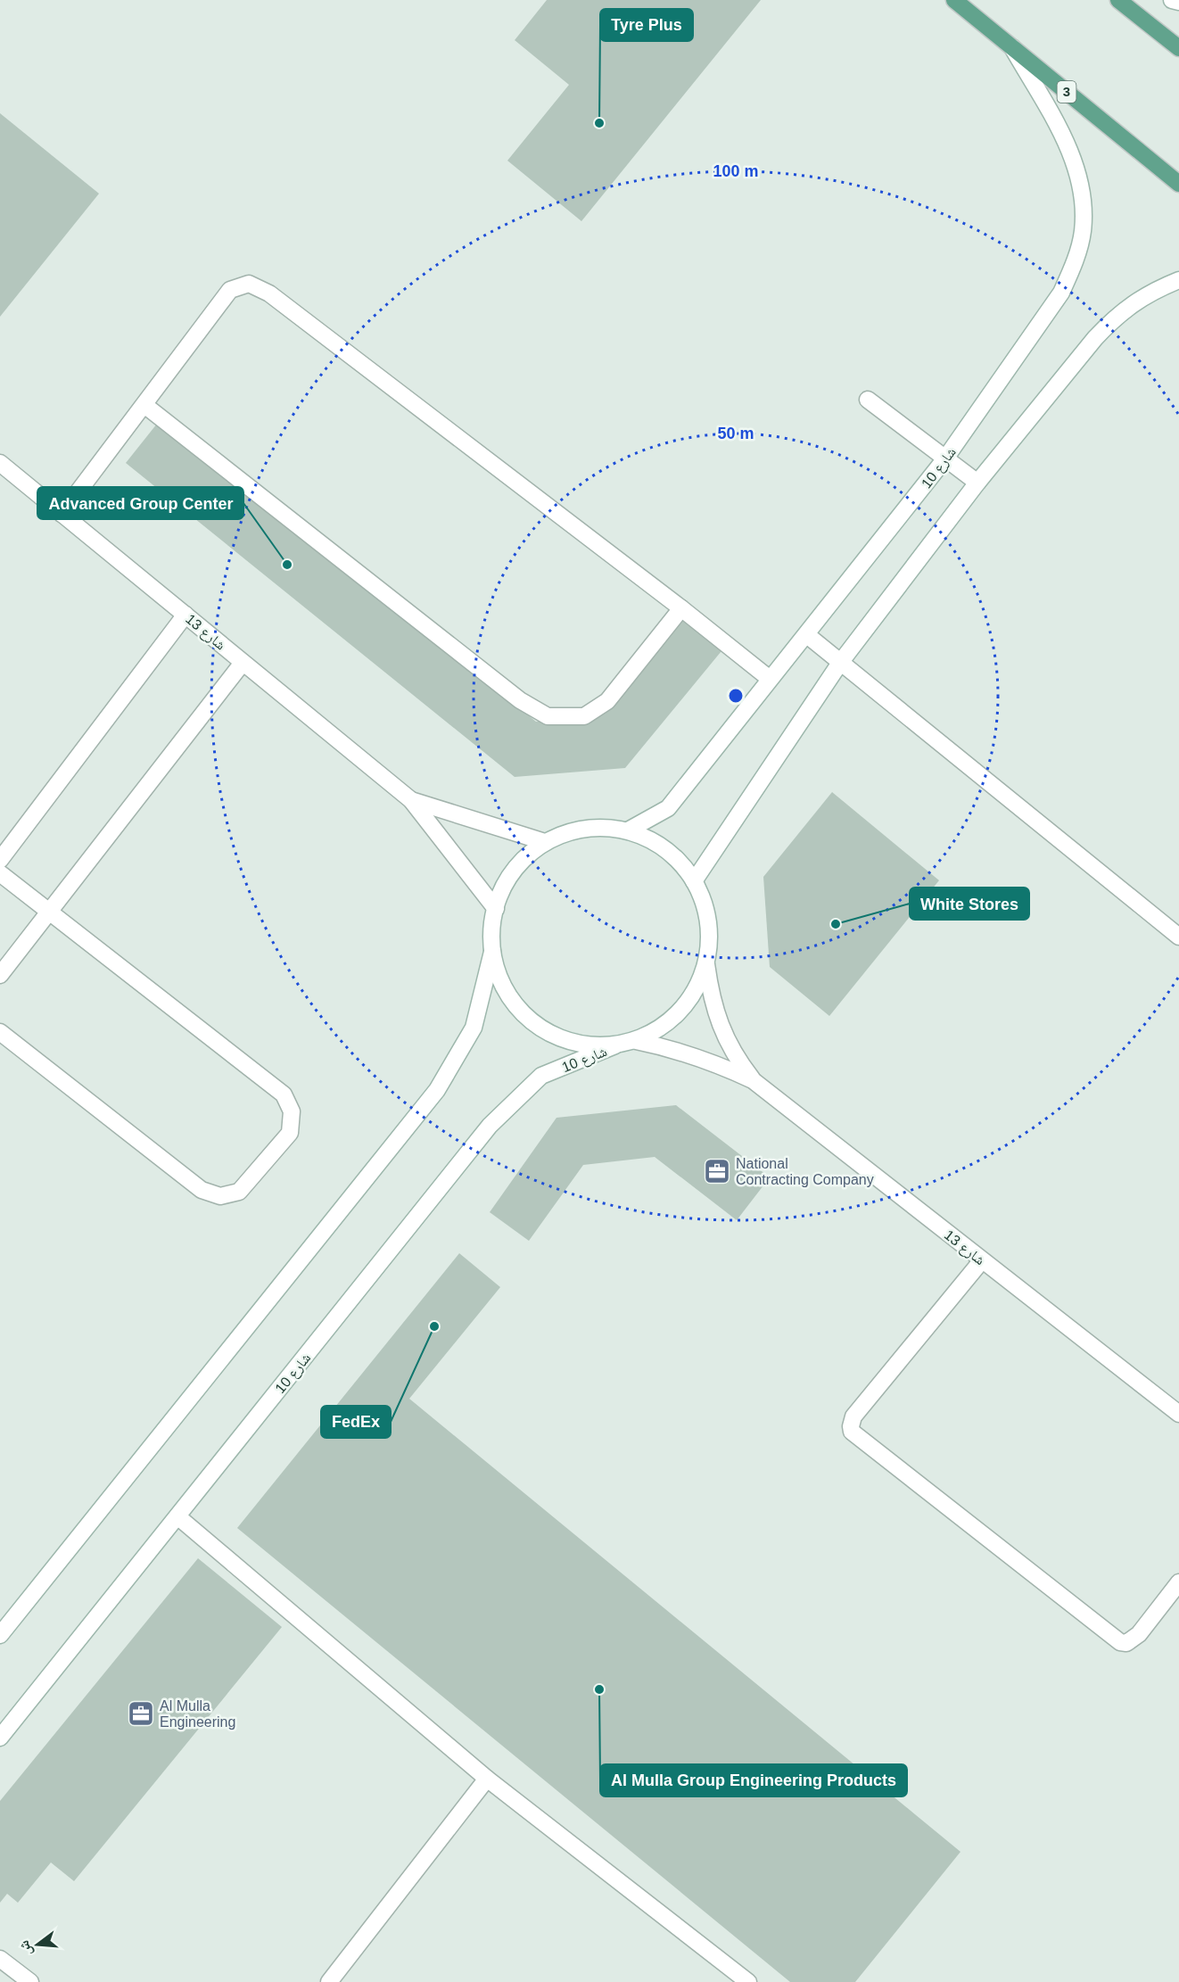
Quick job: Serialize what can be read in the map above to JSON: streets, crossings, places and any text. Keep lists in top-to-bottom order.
{
  "streets": {
    "main road": ["3"],
    "street": ["شارع 10", "شارع 13"]
  },
  "crossings": [
    ["3", "شارع 10"]
  ],
  "places": {
    "other": [
      "Tyre Plus",
      "Advanced Group Center",
      "White Stores",
      "FedEx",
      "Al Mulla Group Engineering Products"
    ],
    "office": ["National Contracting Company", "Al Mulla Engineering"]
  },
  "north": "left",
  "rings": ["100 m", "50 m"]
}
